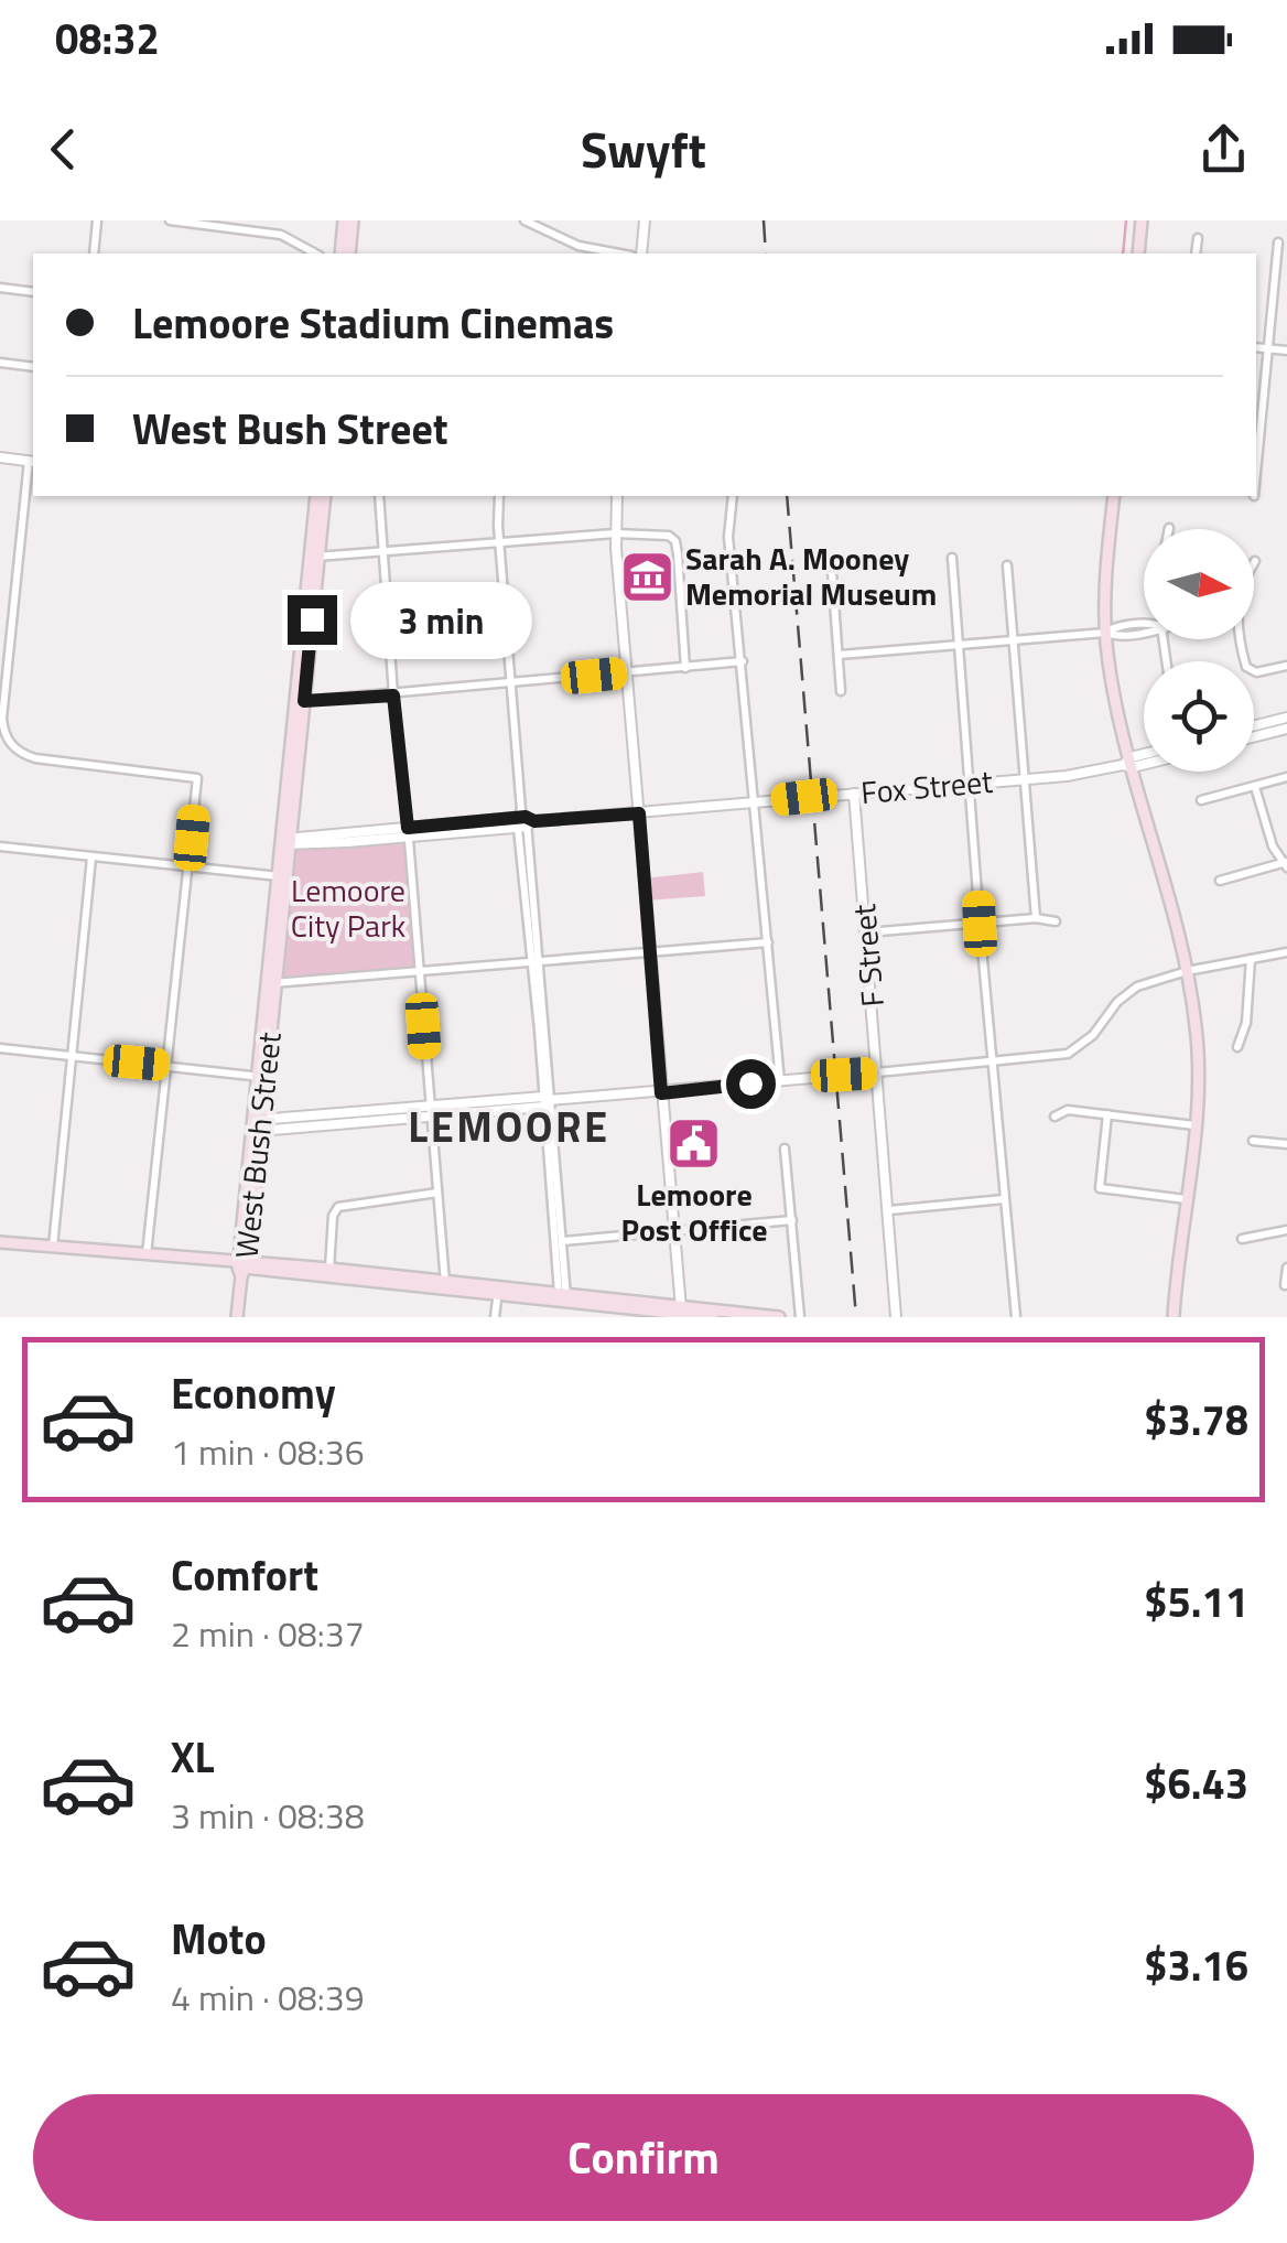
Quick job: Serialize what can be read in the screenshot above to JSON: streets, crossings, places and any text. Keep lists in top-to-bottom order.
{
  "streets": {
    "main road": ["West Bush Street"],
    "street": ["Fox Street", "F Street"]
  },
  "crossings": [
    ["Fox Street", "F Street"],
    ["Fox Street", "West Bush Street"]
  ],
  "districts": ["LEMOORE"],
  "parks": ["Lemoore City Park"],
  "places": {
    "museum": ["Sarah A. Mooney Memorial Museum"],
    "public building": ["Lemoore Post Office"]
  },
  "north": "right",
  "page": {
    "status": "08:32",
    "header": "Swyft",
    "banner": ["Lemoore Stadium Cinemas", "West Bush Street"],
    "bubble": "3 min",
    "list": [
      {
        "name": "Economy",
        "note": "1 min · 08:36",
        "value": "$3.78"
      },
      {
        "name": "Comfort",
        "note": "2 min · 08:37",
        "value": "$5.11"
      },
      {
        "name": "XL",
        "note": "3 min · 08:38",
        "value": "$6.43"
      },
      {
        "name": "Moto",
        "note": "4 min · 08:39",
        "value": "$3.16"
      }
    ],
    "buttons": "Confirm"
  }
}
